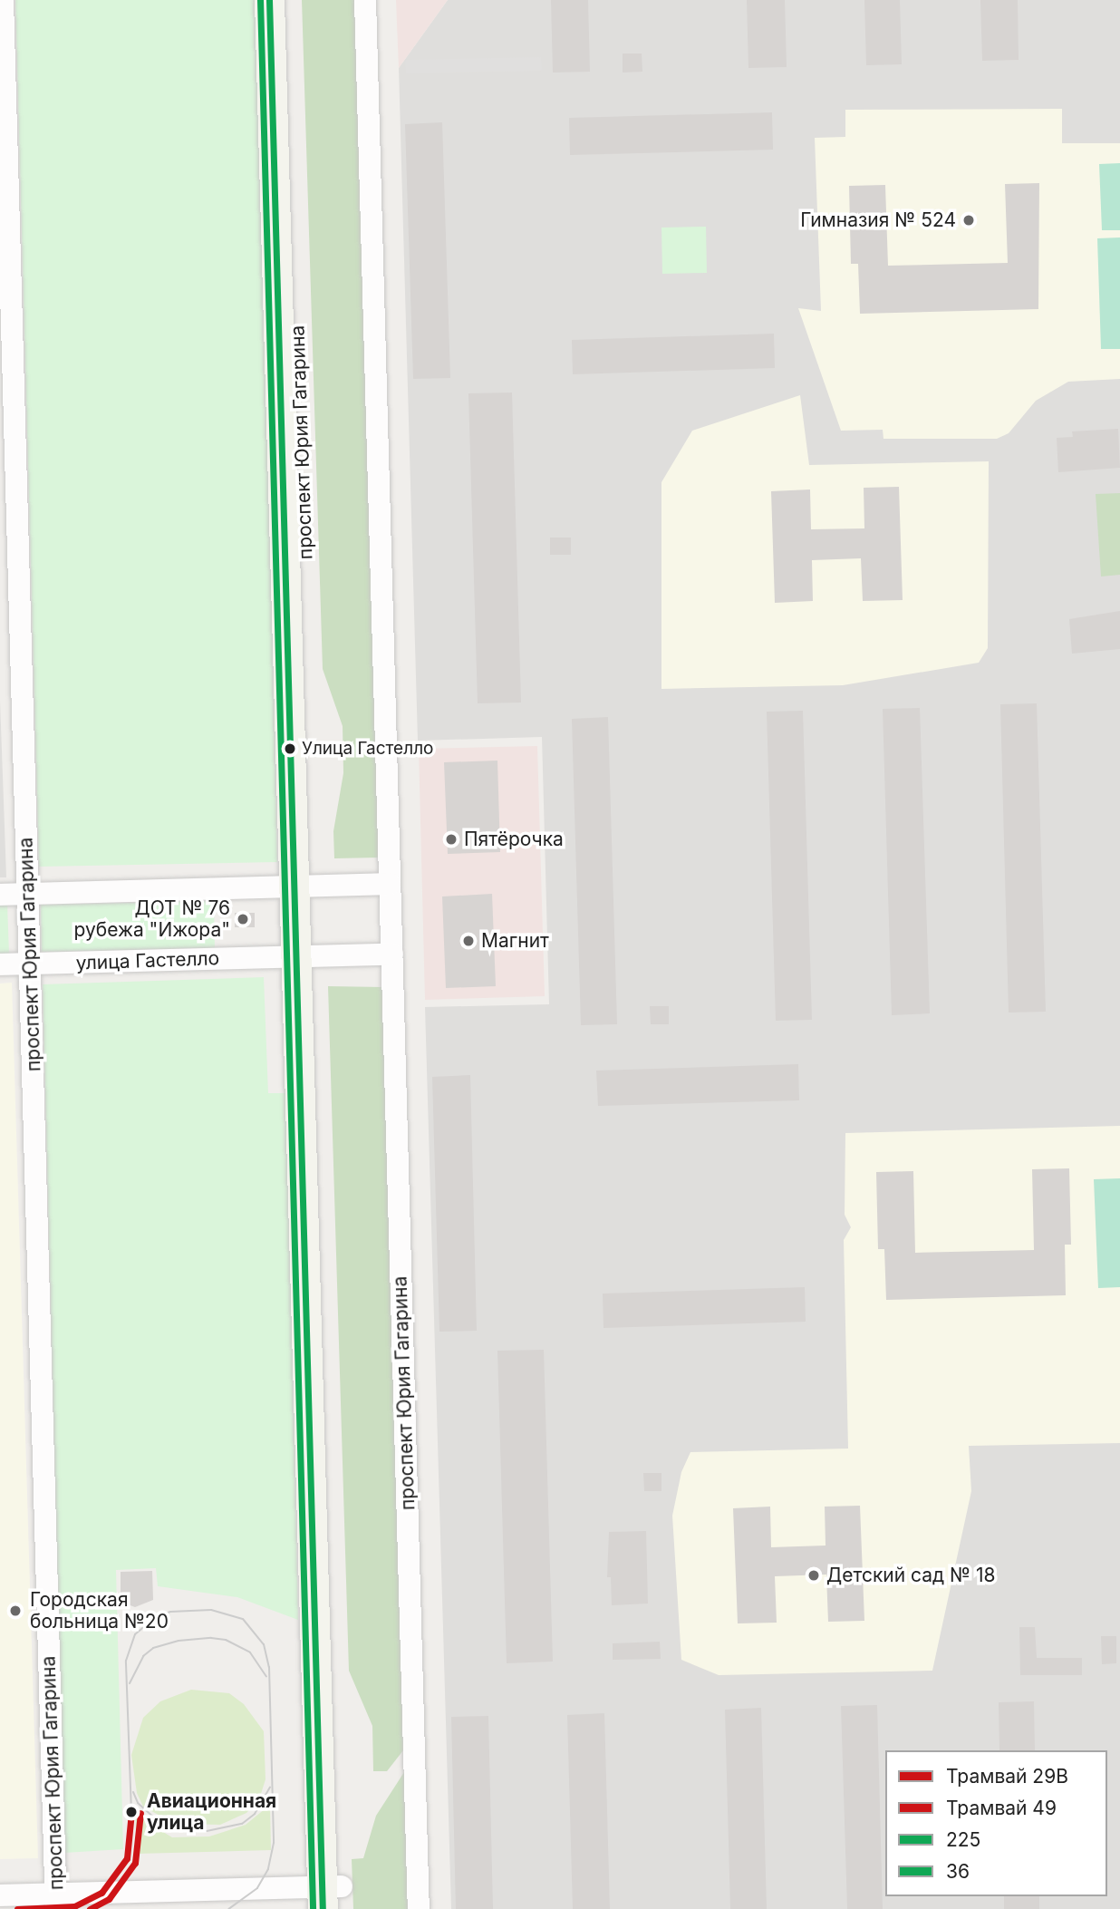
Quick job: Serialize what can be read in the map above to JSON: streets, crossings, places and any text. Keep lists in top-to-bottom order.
{
  "streets": {
    "main road": ["проспект Юрия Гагарина"],
    "street": ["улица Гастелло"]
  },
  "crossings": [
    ["проспект Юрия Гагарина", "улица Гастелло"]
  ],
  "places": [
    "Гимназия № 524",
    "Улица Гастелло",
    "Пятёрочка",
    "ДОТ № 76 рубежа \"Ижора\"",
    "Магнит",
    "Детский сад № 18",
    "Городская больница №20",
    "Авиационная улица"
  ],
  "lines": [
    "transit line 225",
    "transit line 36",
    "tram line 29В",
    "tram line 49"
  ],
  "legend": [
    "Трамвай 29В",
    "Трамвай 49",
    "225",
    "36"
  ]
}
